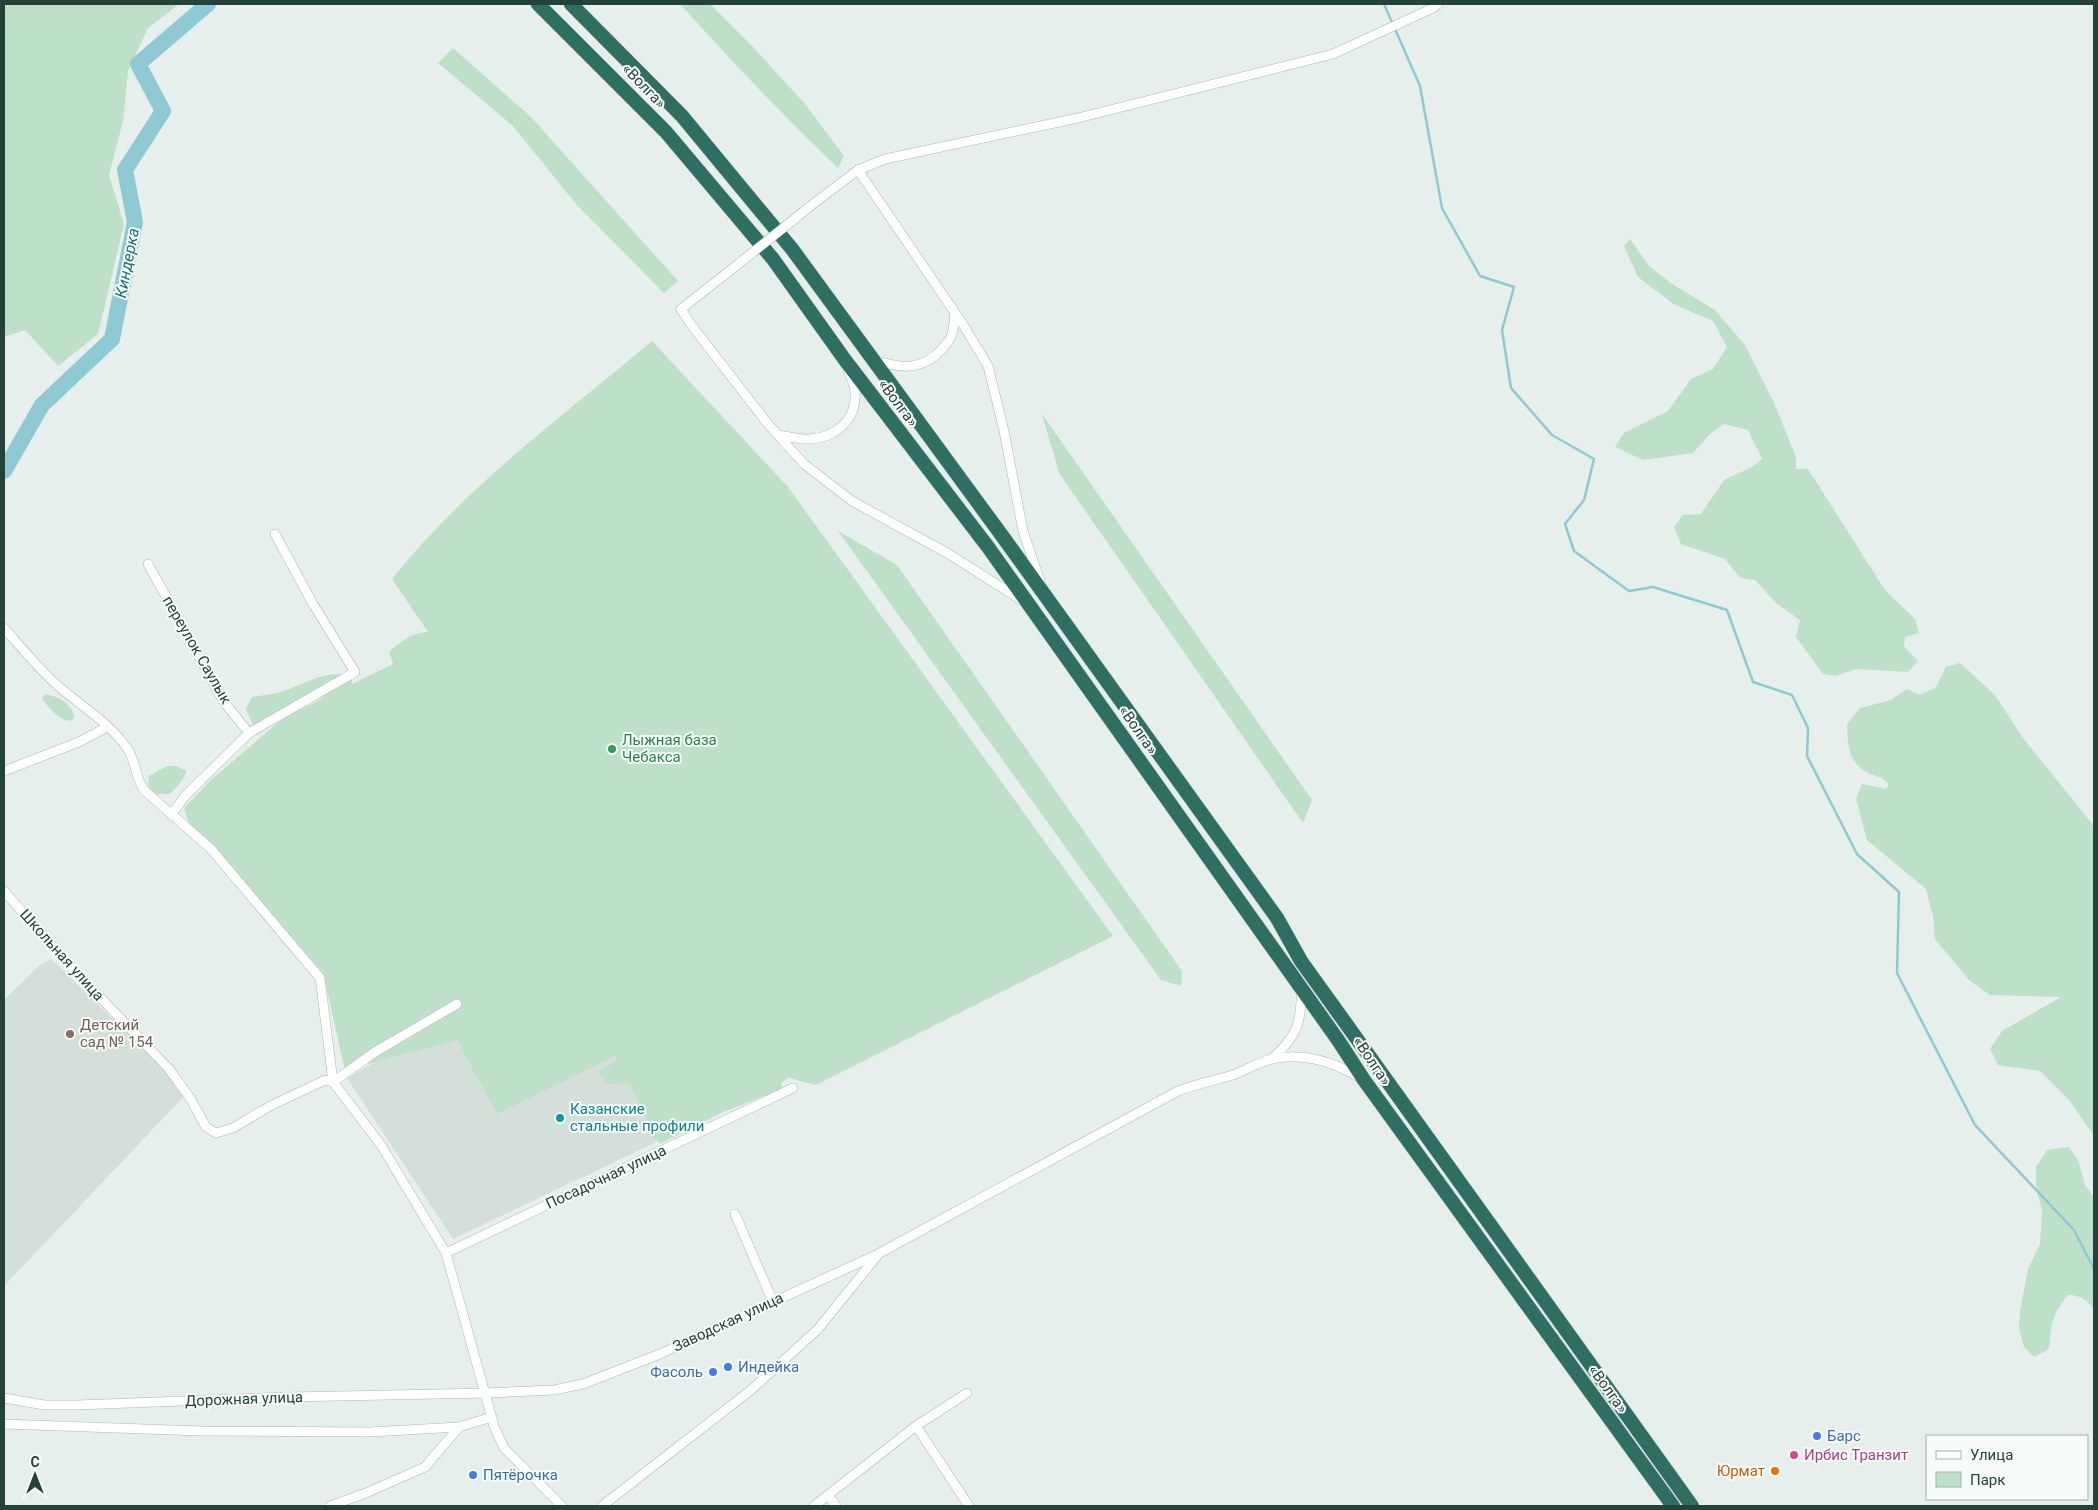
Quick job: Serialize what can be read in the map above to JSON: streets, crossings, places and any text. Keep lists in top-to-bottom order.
{
  "streets": {
    "highway": ["«Волга»"],
    "street": [
      "переулок Саулык",
      "Школьная улица",
      "Посадочная улица",
      "Заводская улица",
      "Дорожная улица"
    ]
  },
  "crossings": [
    ["Заводская улица", "Дорожная улица"]
  ],
  "water": ["Киндерка"],
  "places": [
    "Лыжная база Чебакса",
    "Детский сад № 154",
    "Казанские стальные профили",
    "Индейка",
    "Фасоль",
    "Барс",
    "Ирбис Транзит",
    "Юрмат",
    "Пятёрочка"
  ],
  "legend": ["Улица", "Парк"],
  "north": "top"
}
